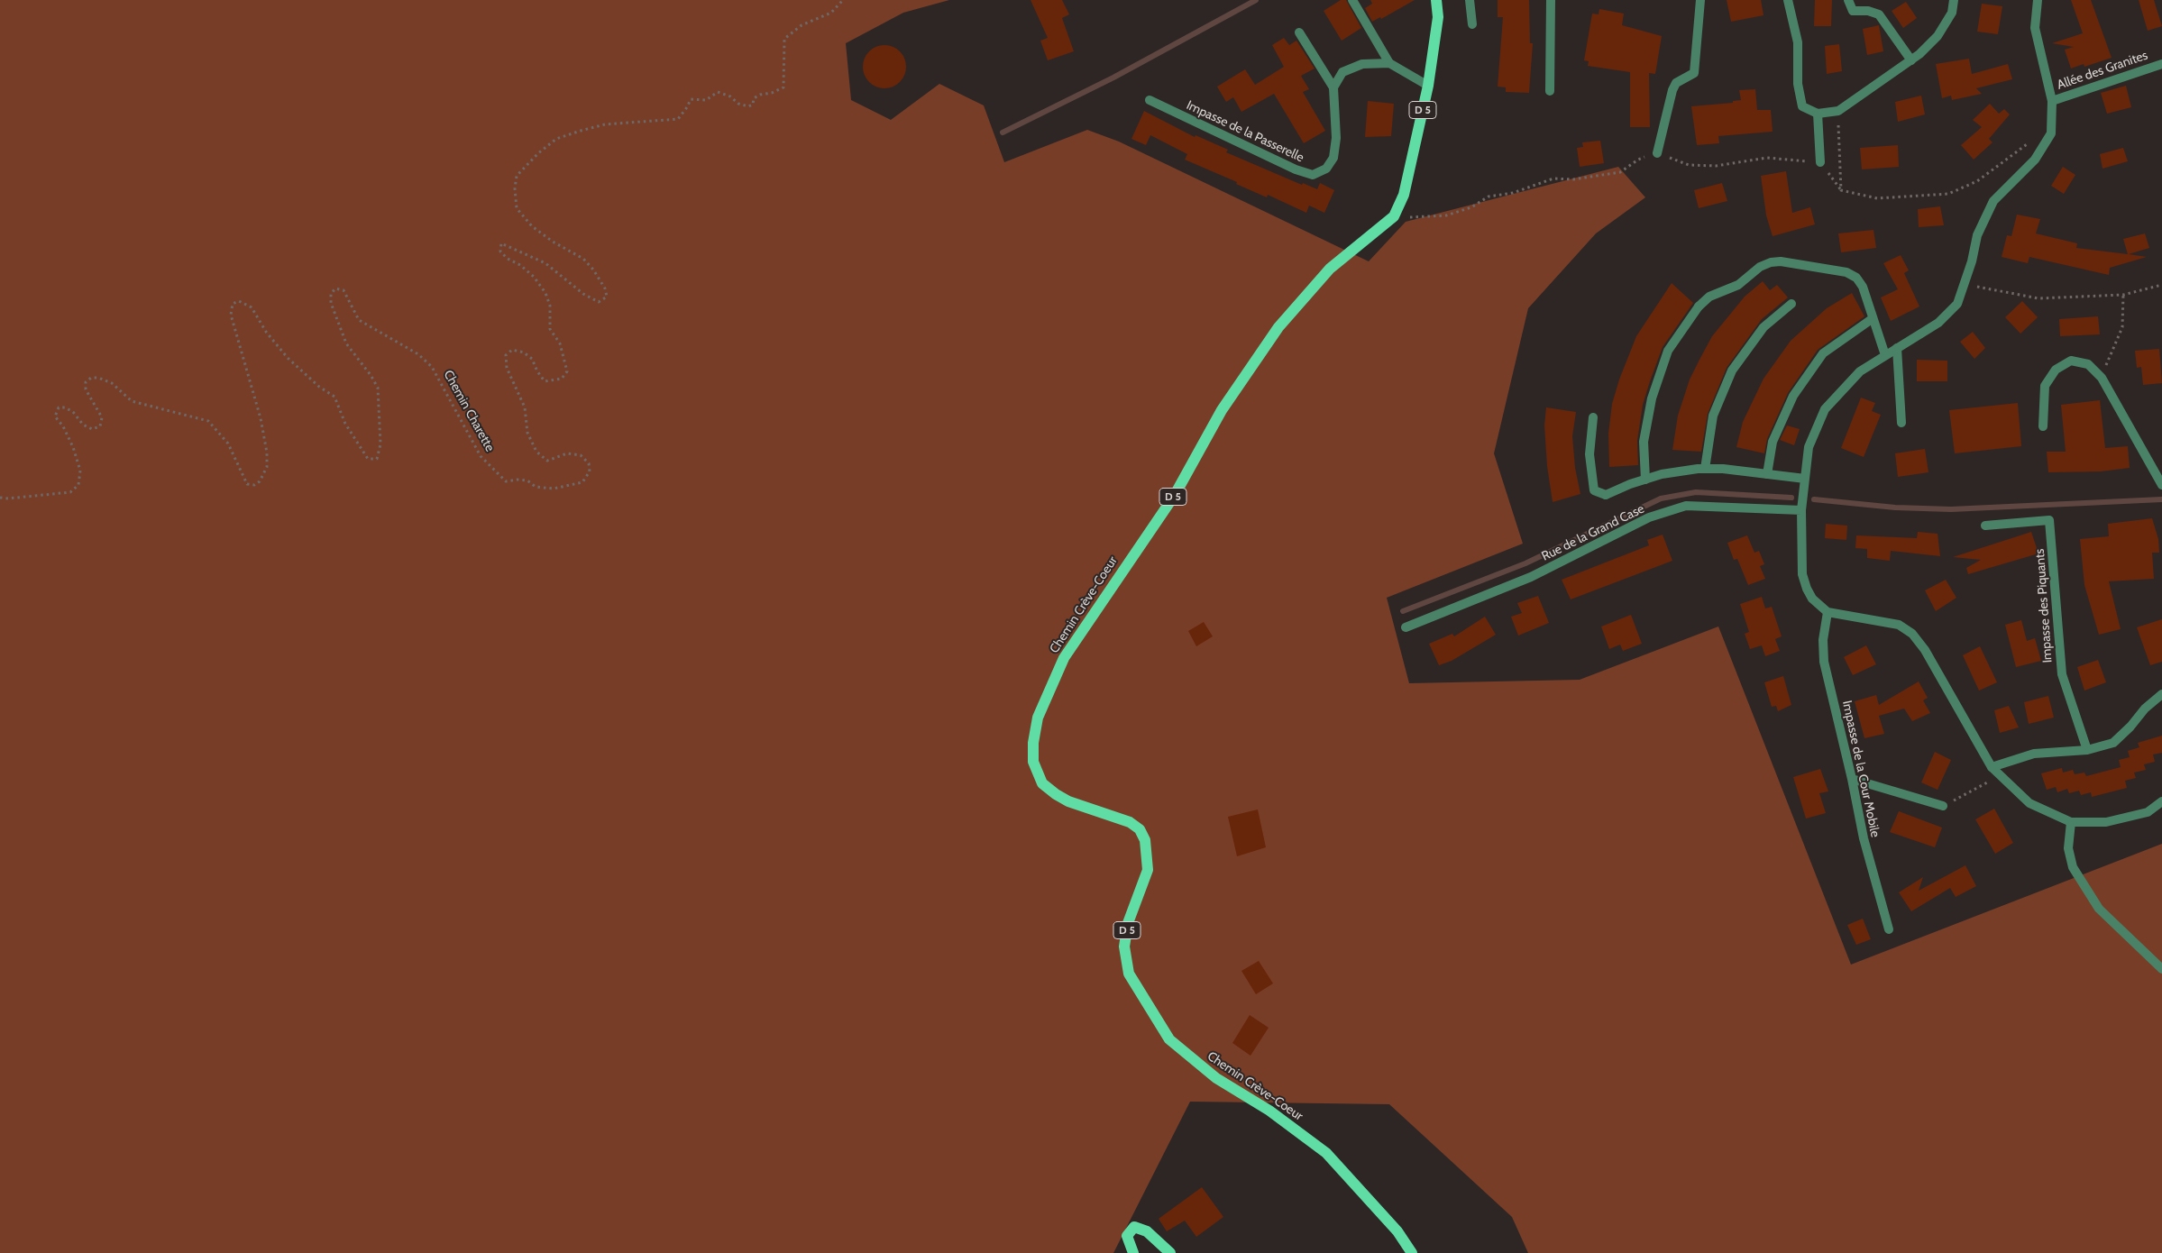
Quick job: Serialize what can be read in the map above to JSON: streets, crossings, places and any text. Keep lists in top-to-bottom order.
{
  "streets": {
    "main road": ["D 5", "Chemin Crève-Coeur"],
    "street": [
      "Allée des Granites",
      "Impasse de la Passerelle",
      "Rue de la Grand Case",
      "Impasse des Piquants",
      "Impasse de la Cour Mobile"
    ],
    "path": ["Chemin Charette"]
  },
  "crossings": [
    ["D 5", "Chemin Crève-Coeur"]
  ]
}
